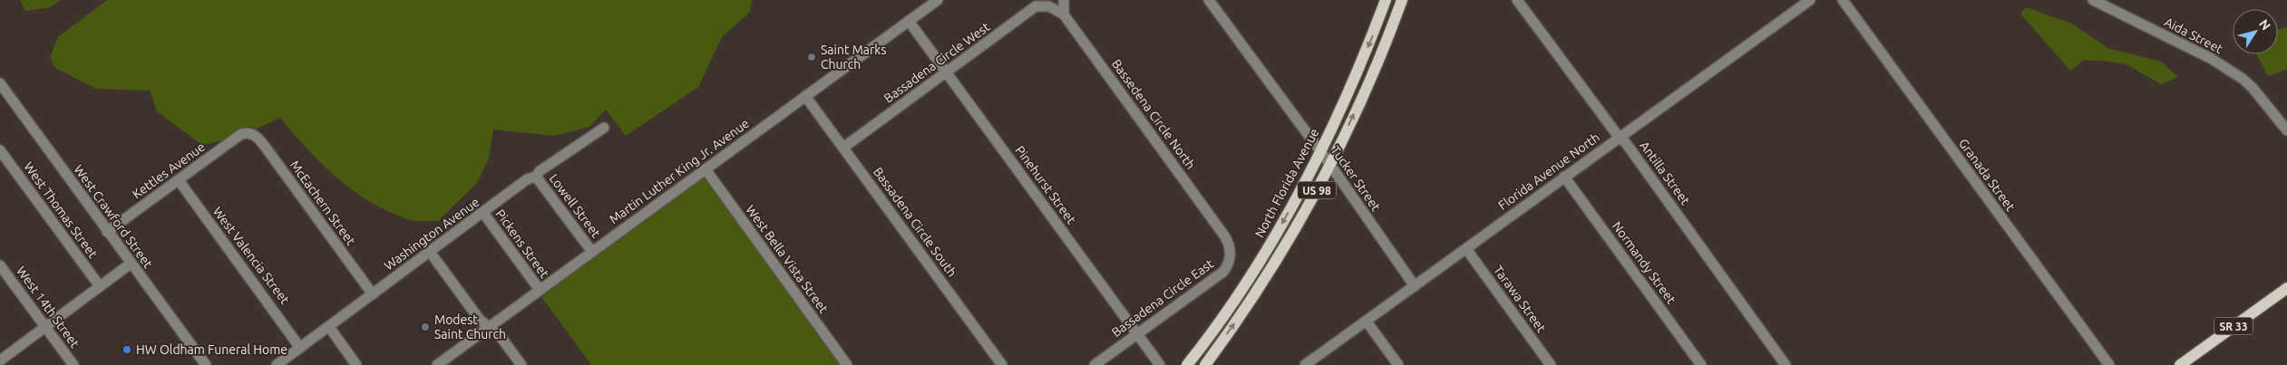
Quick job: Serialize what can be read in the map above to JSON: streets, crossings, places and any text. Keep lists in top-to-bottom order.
{
  "streets": {
    "main road": ["North Florida Avenue", "US 98", "SR 33"],
    "street": [
      "Aida Street",
      "Bassadena Circle West",
      "Bassedena Circle North",
      "Kettles Avenue",
      "Martin Luther King Jr. Avenue",
      "Florida Avenue North",
      "Antilla Street",
      "Granada Street",
      "Tucker Street",
      "Pinehurst Street",
      "McEachern Street",
      "Lowell Street",
      "West Thomas Street",
      "West Crawford Street",
      "Bassadena Circle South",
      "Washington Avenue",
      "Pickens Street",
      "West Valencia Street",
      "West Bella Vista Street",
      "Normandy Street",
      "Bassadena Circle East",
      "Tarawa Street",
      "West 14th Street"
    ]
  },
  "crossings": [
    ["Bassadena Circle West", "Bassedena Circle North"],
    ["Bassadena Circle West", "Pinehurst Street"],
    ["Bassadena Circle West", "Bassadena Circle South"],
    ["Bassedena Circle North", "Bassadena Circle East"],
    ["Kettles Avenue", "McEachern Street"],
    ["Kettles Avenue", "West Crawford Street"],
    ["Kettles Avenue", "West Valencia Street"],
    ["Martin Luther King Jr. Avenue", "Pinehurst Street"],
    ["Martin Luther King Jr. Avenue", "Lowell Street"],
    ["Martin Luther King Jr. Avenue", "Bassadena Circle South"],
    ["Martin Luther King Jr. Avenue", "Pickens Street"],
    ["Martin Luther King Jr. Avenue", "West Bella Vista Street"],
    ["Florida Avenue North", "Antilla Street"],
    ["Florida Avenue North", "Tucker Street"],
    ["Florida Avenue North", "Normandy Street"],
    ["Florida Avenue North", "Tarawa Street"],
    ["Tucker Street", "North Florida Avenue"],
    ["Tucker Street", "US 98"],
    ["Pinehurst Street", "Bassadena Circle East"],
    ["McEachern Street", "Washington Avenue"],
    ["Lowell Street", "Washington Avenue"],
    ["Washington Avenue", "Pickens Street"],
    ["Washington Avenue", "West Valencia Street"]
  ],
  "places": ["Saint Marks Church", "Modest Saint Church", "HW Oldham Funeral Home"],
  "north": "top right"
}
